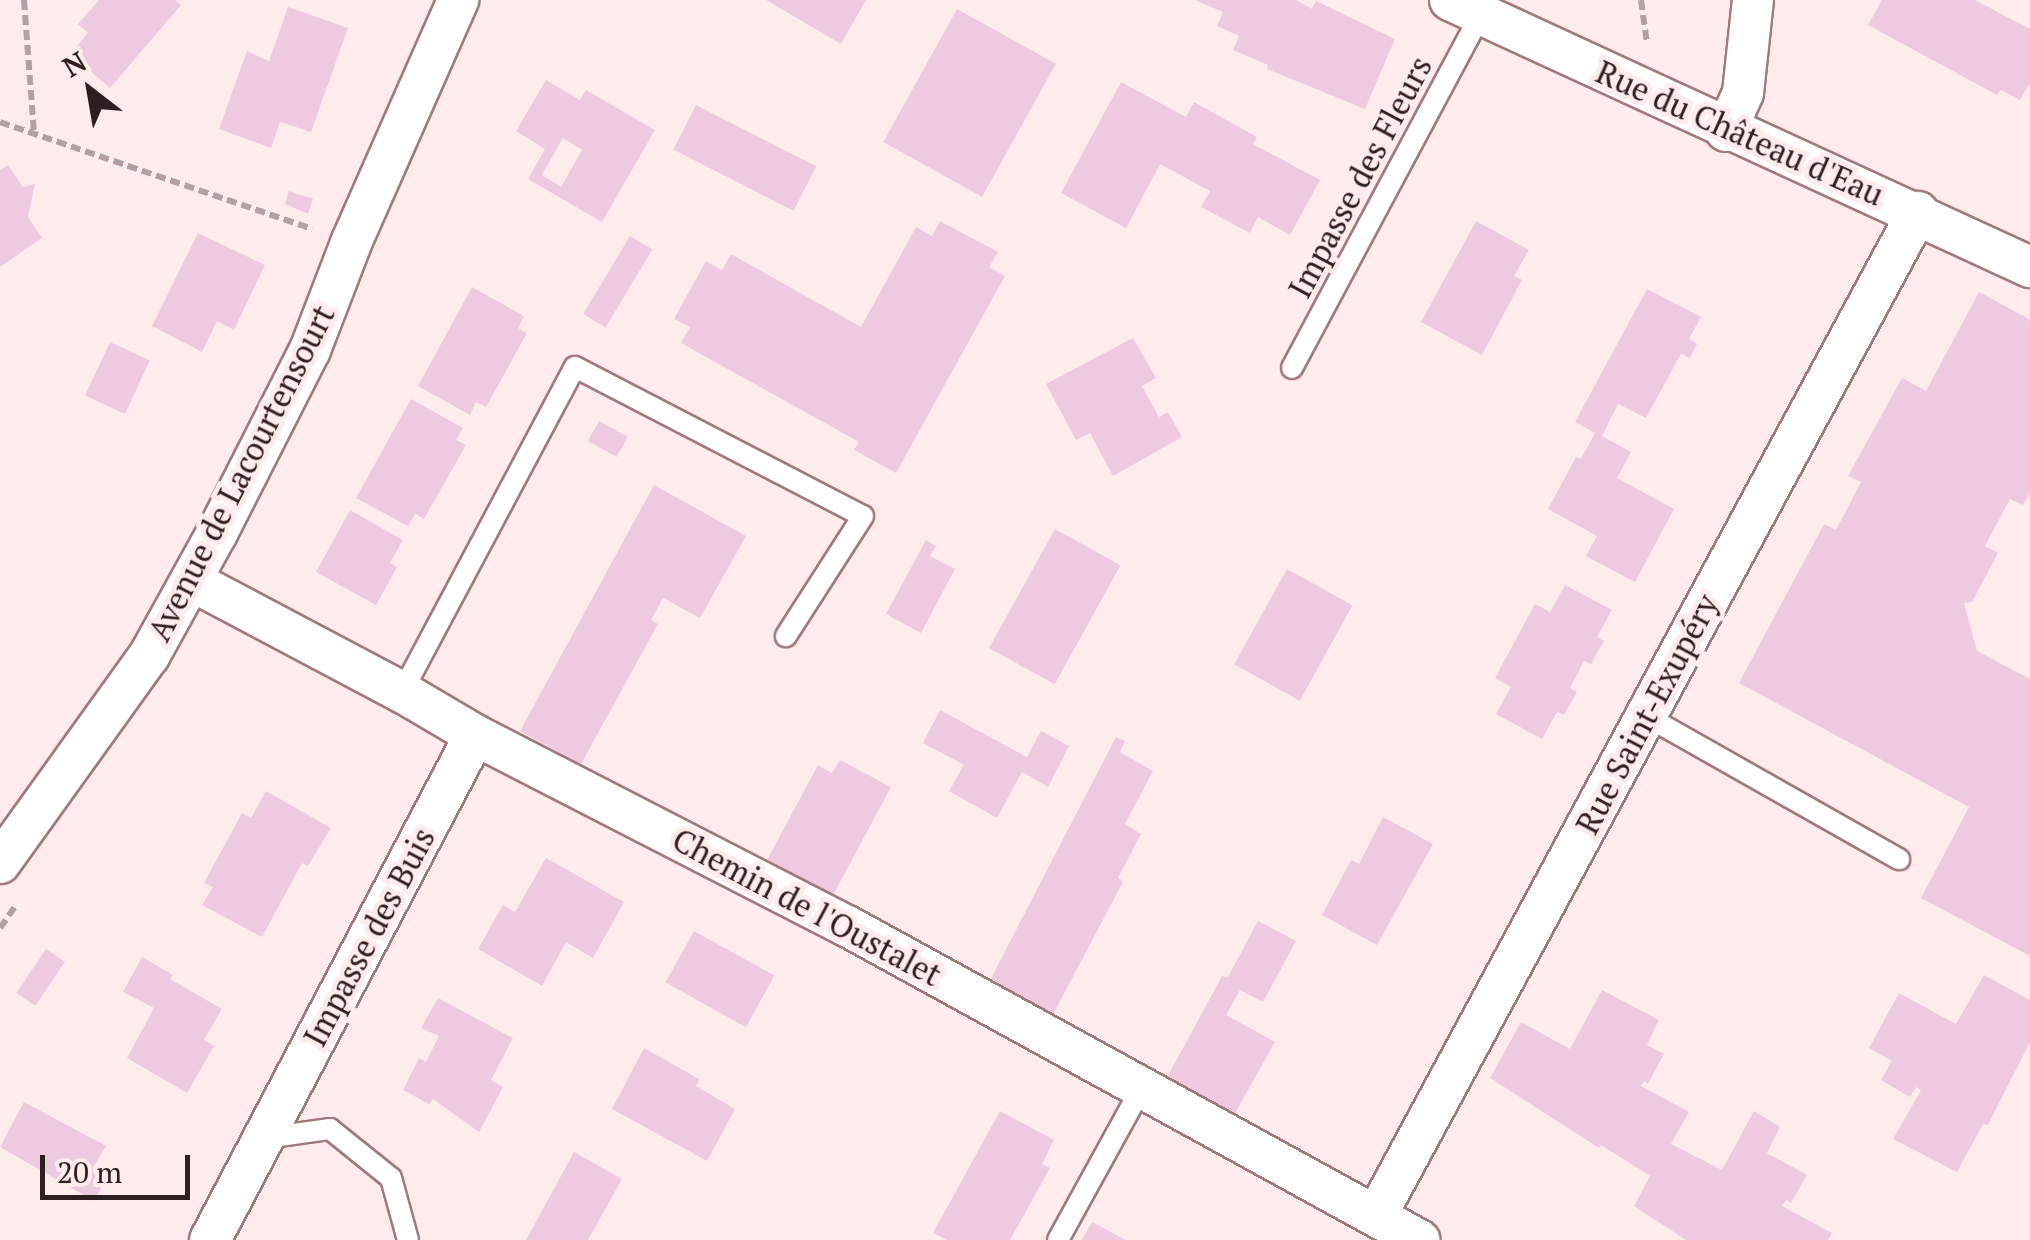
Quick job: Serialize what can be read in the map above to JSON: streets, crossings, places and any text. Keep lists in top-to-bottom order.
{
  "streets": {
    "street": [
      "Rue du Château d'Eau",
      "Avenue de Lacourtensourt",
      "Rue Saint-Exupéry",
      "Chemin de l'Oustalet",
      "Impasse des Buis"
    ],
    "lane": ["Impasse des Fleurs"]
  },
  "crossings": [
    ["Rue du Château d'Eau", "Impasse des Fleurs"],
    ["Rue du Château d'Eau", "Rue Saint-Exupéry"],
    ["Avenue de Lacourtensourt", "Chemin de l'Oustalet"],
    ["Rue Saint-Exupéry", "Chemin de l'Oustalet"],
    ["Chemin de l'Oustalet", "Impasse des Buis"]
  ],
  "scale_bar": "20 m",
  "north": "top left"
}
